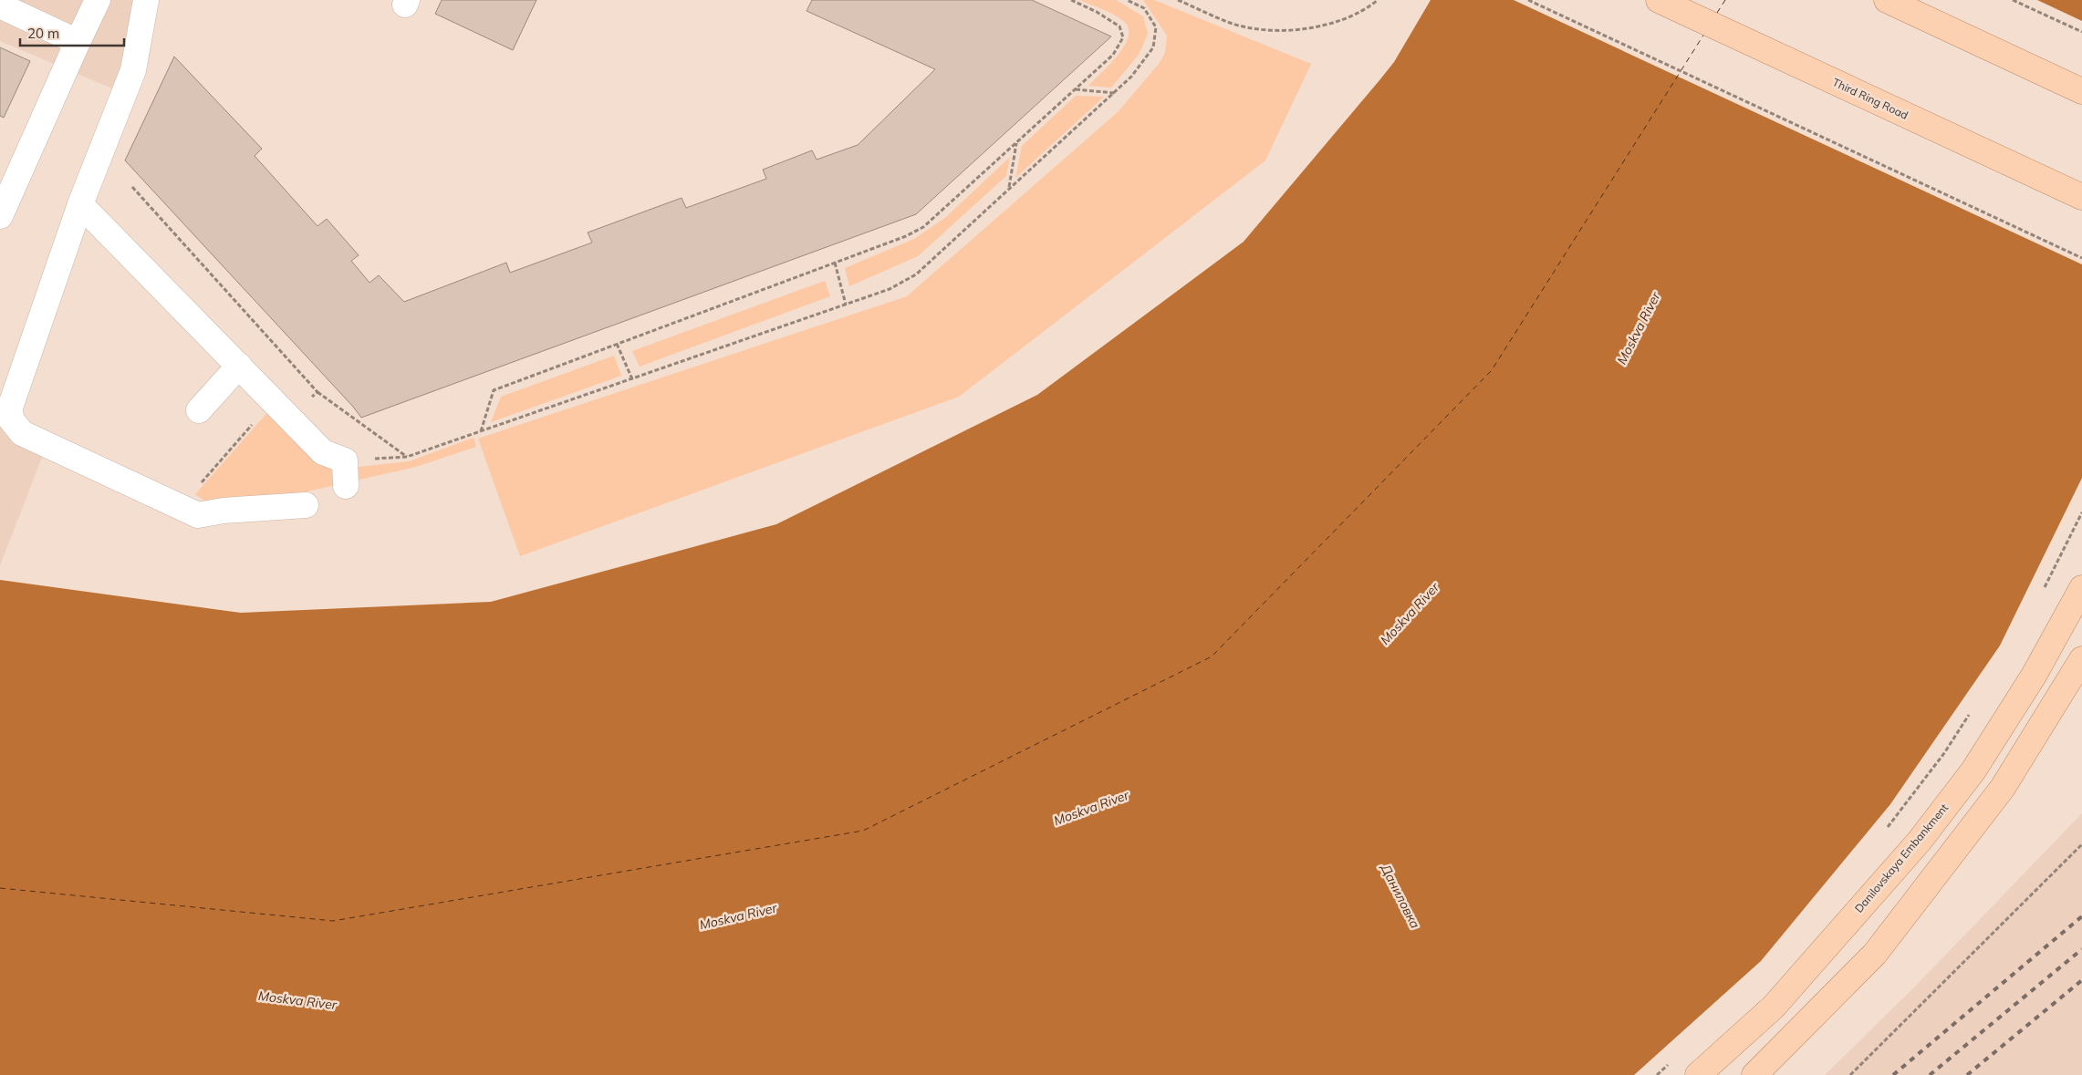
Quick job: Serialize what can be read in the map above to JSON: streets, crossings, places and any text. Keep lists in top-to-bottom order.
{
  "streets": {
    "main road": ["Third Ring Road", "Danilovskaya Embankment"]
  },
  "water": ["Moskva River", "Даниловка"],
  "scale_bar": "20 m"
}
